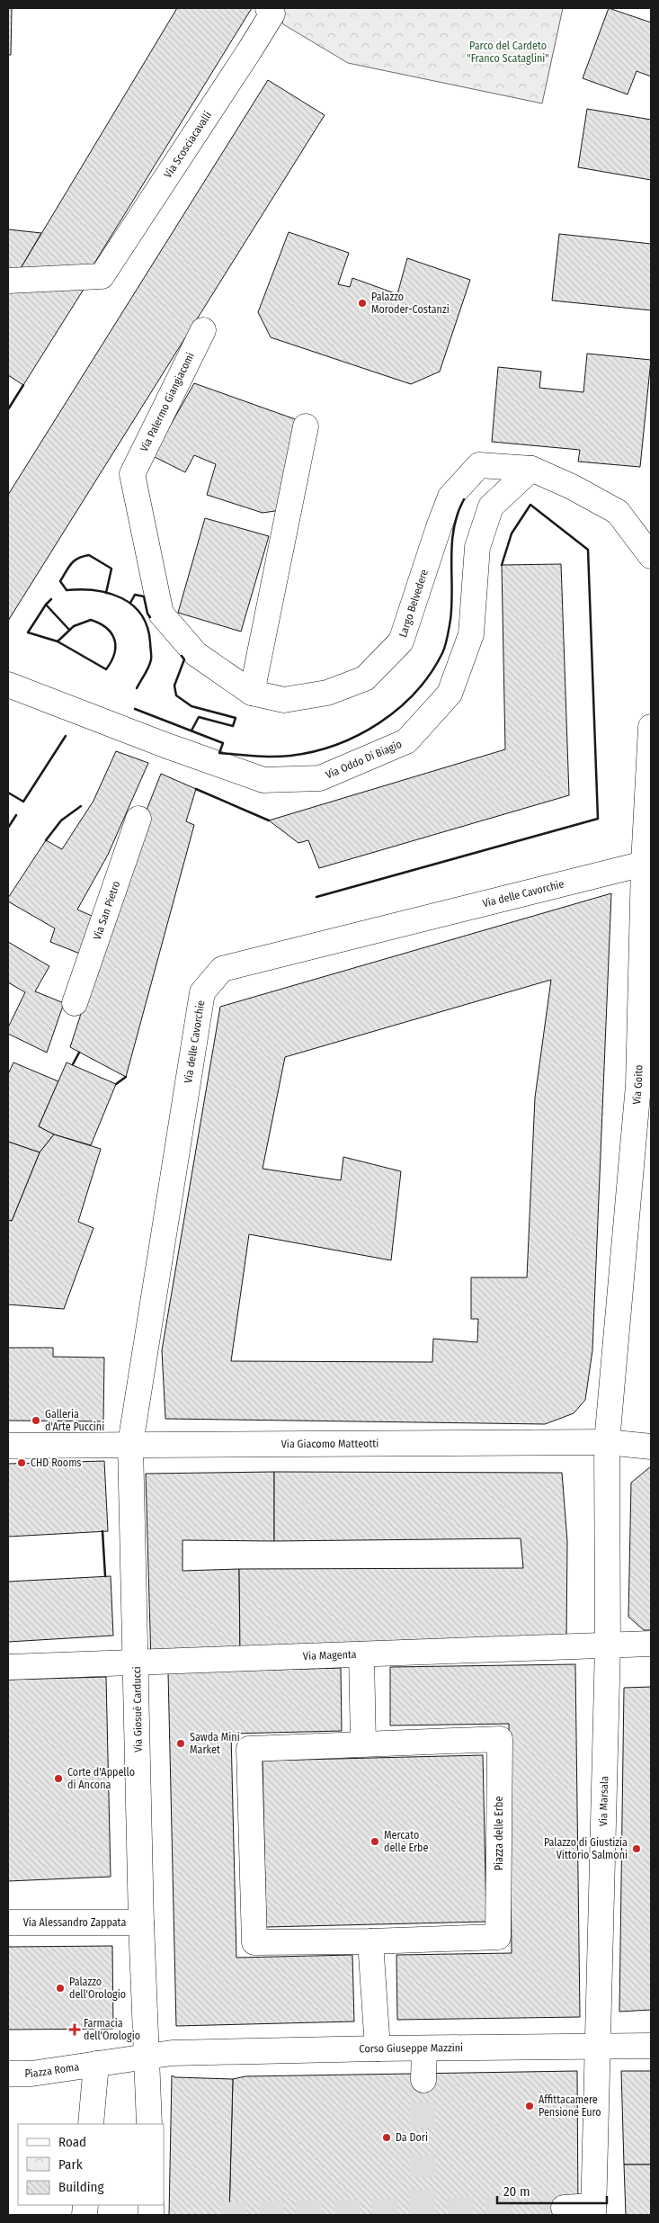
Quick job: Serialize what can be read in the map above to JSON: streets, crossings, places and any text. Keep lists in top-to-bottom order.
{
  "streets": {
    "street": [
      "Via Scosciacavalli",
      "Via Palermo Giangiacomi",
      "Largo Belvedere",
      "Via Oddo Di Biagio",
      "Via delle Cavorchie",
      "Via San Pietro",
      "Via Goito",
      "Via Giacomo Matteotti",
      "Via Magenta",
      "Via Giosuè Carducci",
      "Via Marsala",
      "Piazza delle Erbe",
      "Via Alessandro Zappata",
      "Corso Giuseppe Mazzini",
      "Piazza Roma"
    ]
  },
  "crossings": [
    ["Via Palermo Giangiacomi", "Largo Belvedere"],
    ["Largo Belvedere", "Via Oddo Di Biagio"],
    ["Via delle Cavorchie", "Via Goito"],
    ["Via delle Cavorchie", "Via Giacomo Matteotti"],
    ["Via delle Cavorchie", "Via Giosuè Carducci"],
    ["Via Goito", "Via Giacomo Matteotti"],
    ["Via Goito", "Via Marsala"],
    ["Via Giacomo Matteotti", "Via Giosuè Carducci"],
    ["Via Giacomo Matteotti", "Via Marsala"],
    ["Via Magenta", "Via Giosuè Carducci"],
    ["Via Magenta", "Via Marsala"],
    ["Via Giosuè Carducci", "Via Alessandro Zappata"],
    ["Via Giosuè Carducci", "Piazza Roma"],
    ["Via Marsala", "Corso Giuseppe Mazzini"],
    ["Corso Giuseppe Mazzini", "Piazza Roma"]
  ],
  "parks": ["Parco del Cardeto \"Franco Scataglini\""],
  "places": {
    "other": [
      "Palazzo Moroder-Costanzi",
      "Galleria d'Arte Puccini",
      "CHD Rooms",
      "Sawda Mini Market",
      "Corte d'Appello di Ancona",
      "Mercato delle Erbe",
      "Palazzo di Giustizia Vittorio Salmoni",
      "Palazzo dell'Orologio",
      "Affittacamere Pensione Euro",
      "Da Dori"
    ],
    "health": ["Farmacia dell'Orologio"]
  },
  "legend": ["Road", "Park", "Building"],
  "scale_bar": "20 m"
}
